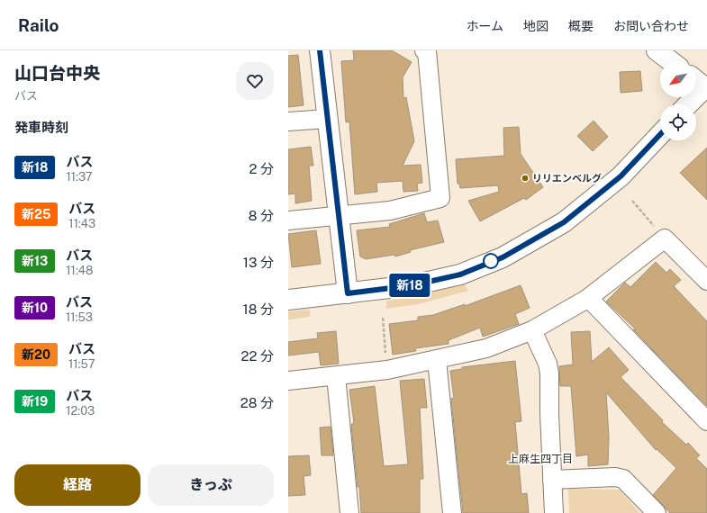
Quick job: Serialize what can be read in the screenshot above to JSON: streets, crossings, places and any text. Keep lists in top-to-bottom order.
{
  "districts": ["上麻生四丁目"],
  "places": ["リリエンベルグ"],
  "lines": ["bus line 新18"],
  "north": "bottom left",
  "page": {
    "header": "Railo",
    "nav": [
      "ホーム",
      "地図",
      "概要",
      "お問い合わせ"
    ],
    "heading": [
      ["山口台中央", "バス"],
      "発車時刻"
    ],
    "on_map": "新18",
    "list": [
      {
        "mark": "新18",
        "name": "バス",
        "note": "11:37",
        "value": "2 分"
      },
      {
        "mark": "新25",
        "name": "バス",
        "note": "11:43",
        "value": "8 分"
      },
      {
        "mark": "新13",
        "name": "バス",
        "note": "11:48",
        "value": "13 分"
      },
      {
        "mark": "新10",
        "name": "バス",
        "note": "11:53",
        "value": "18 分"
      },
      {
        "mark": "新20",
        "name": "バス",
        "note": "11:57",
        "value": "22 分"
      },
      {
        "mark": "新19",
        "name": "バス",
        "note": "12:03",
        "value": "28 分"
      }
    ],
    "buttons": ["経路", "きっぷ"]
  }
}
